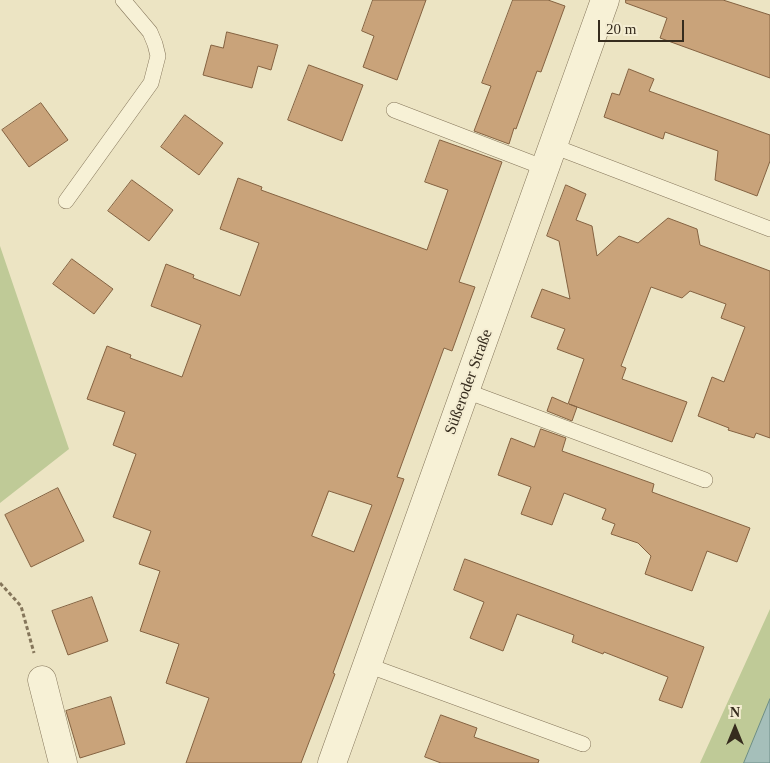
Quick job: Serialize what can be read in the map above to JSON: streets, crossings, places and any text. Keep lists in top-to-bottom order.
{
  "streets": {
    "street": ["Süßeroder Straße"]
  },
  "scale_bar": "20 m",
  "north": "top"
}
